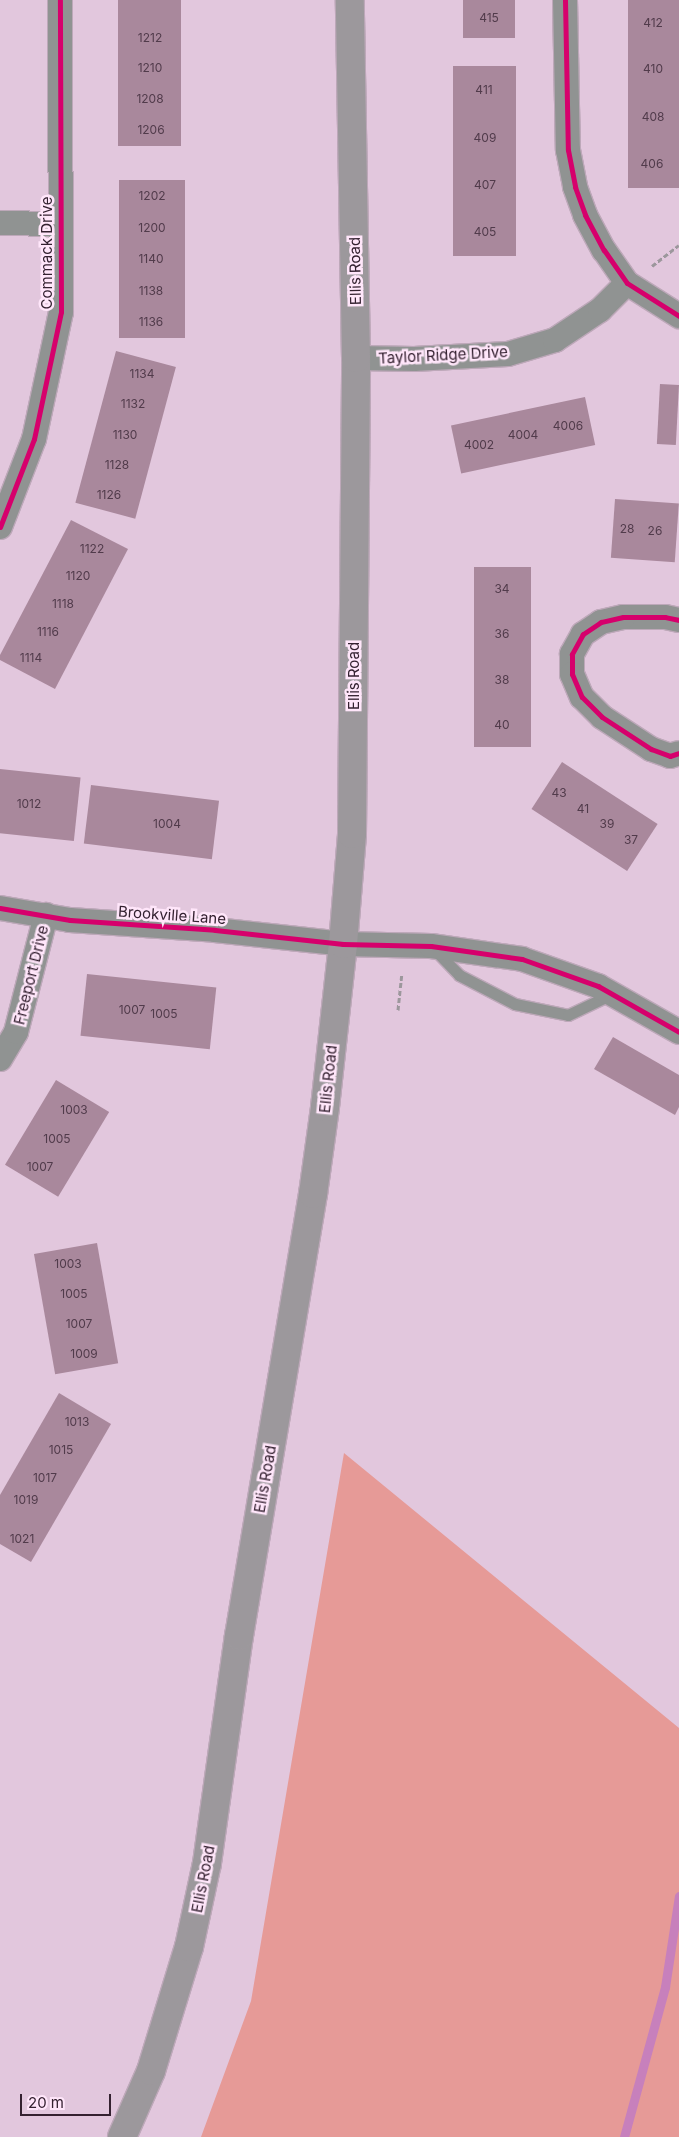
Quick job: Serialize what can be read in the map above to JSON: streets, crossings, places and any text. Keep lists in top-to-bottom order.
{
  "streets": {
    "main road": ["Ellis Road"],
    "street": [
      "Commack Drive",
      "Taylor Ridge Drive",
      "Brookville Lane",
      "Freeport Drive"
    ]
  },
  "crossings": [
    ["Ellis Road", "Taylor Ridge Drive"],
    ["Ellis Road", "Brookville Lane"],
    ["Brookville Lane", "Freeport Drive"]
  ],
  "house_numbers": [
    "415",
    "412",
    "1212",
    "1210",
    "410",
    "411",
    "1208",
    "408",
    "1206",
    "409",
    "406",
    "407",
    "1202",
    "1200",
    "405",
    "1140",
    "1138",
    "1136",
    "1134",
    "1132",
    "4006",
    "1130",
    "4004",
    "4002",
    "1128",
    "1126",
    "28",
    "26",
    "1122",
    "1120",
    "34",
    "1118",
    "1116",
    "36",
    "1114",
    "38",
    "40",
    "43",
    "1012",
    "41",
    "1004",
    "39",
    "37",
    "1007",
    "1005",
    "1003",
    "1005",
    "1007",
    "1003",
    "1005",
    "1007",
    "1009",
    "1013",
    "1015",
    "1017",
    "1019",
    "1021"
  ],
  "scale_bar": "20 m"
}
